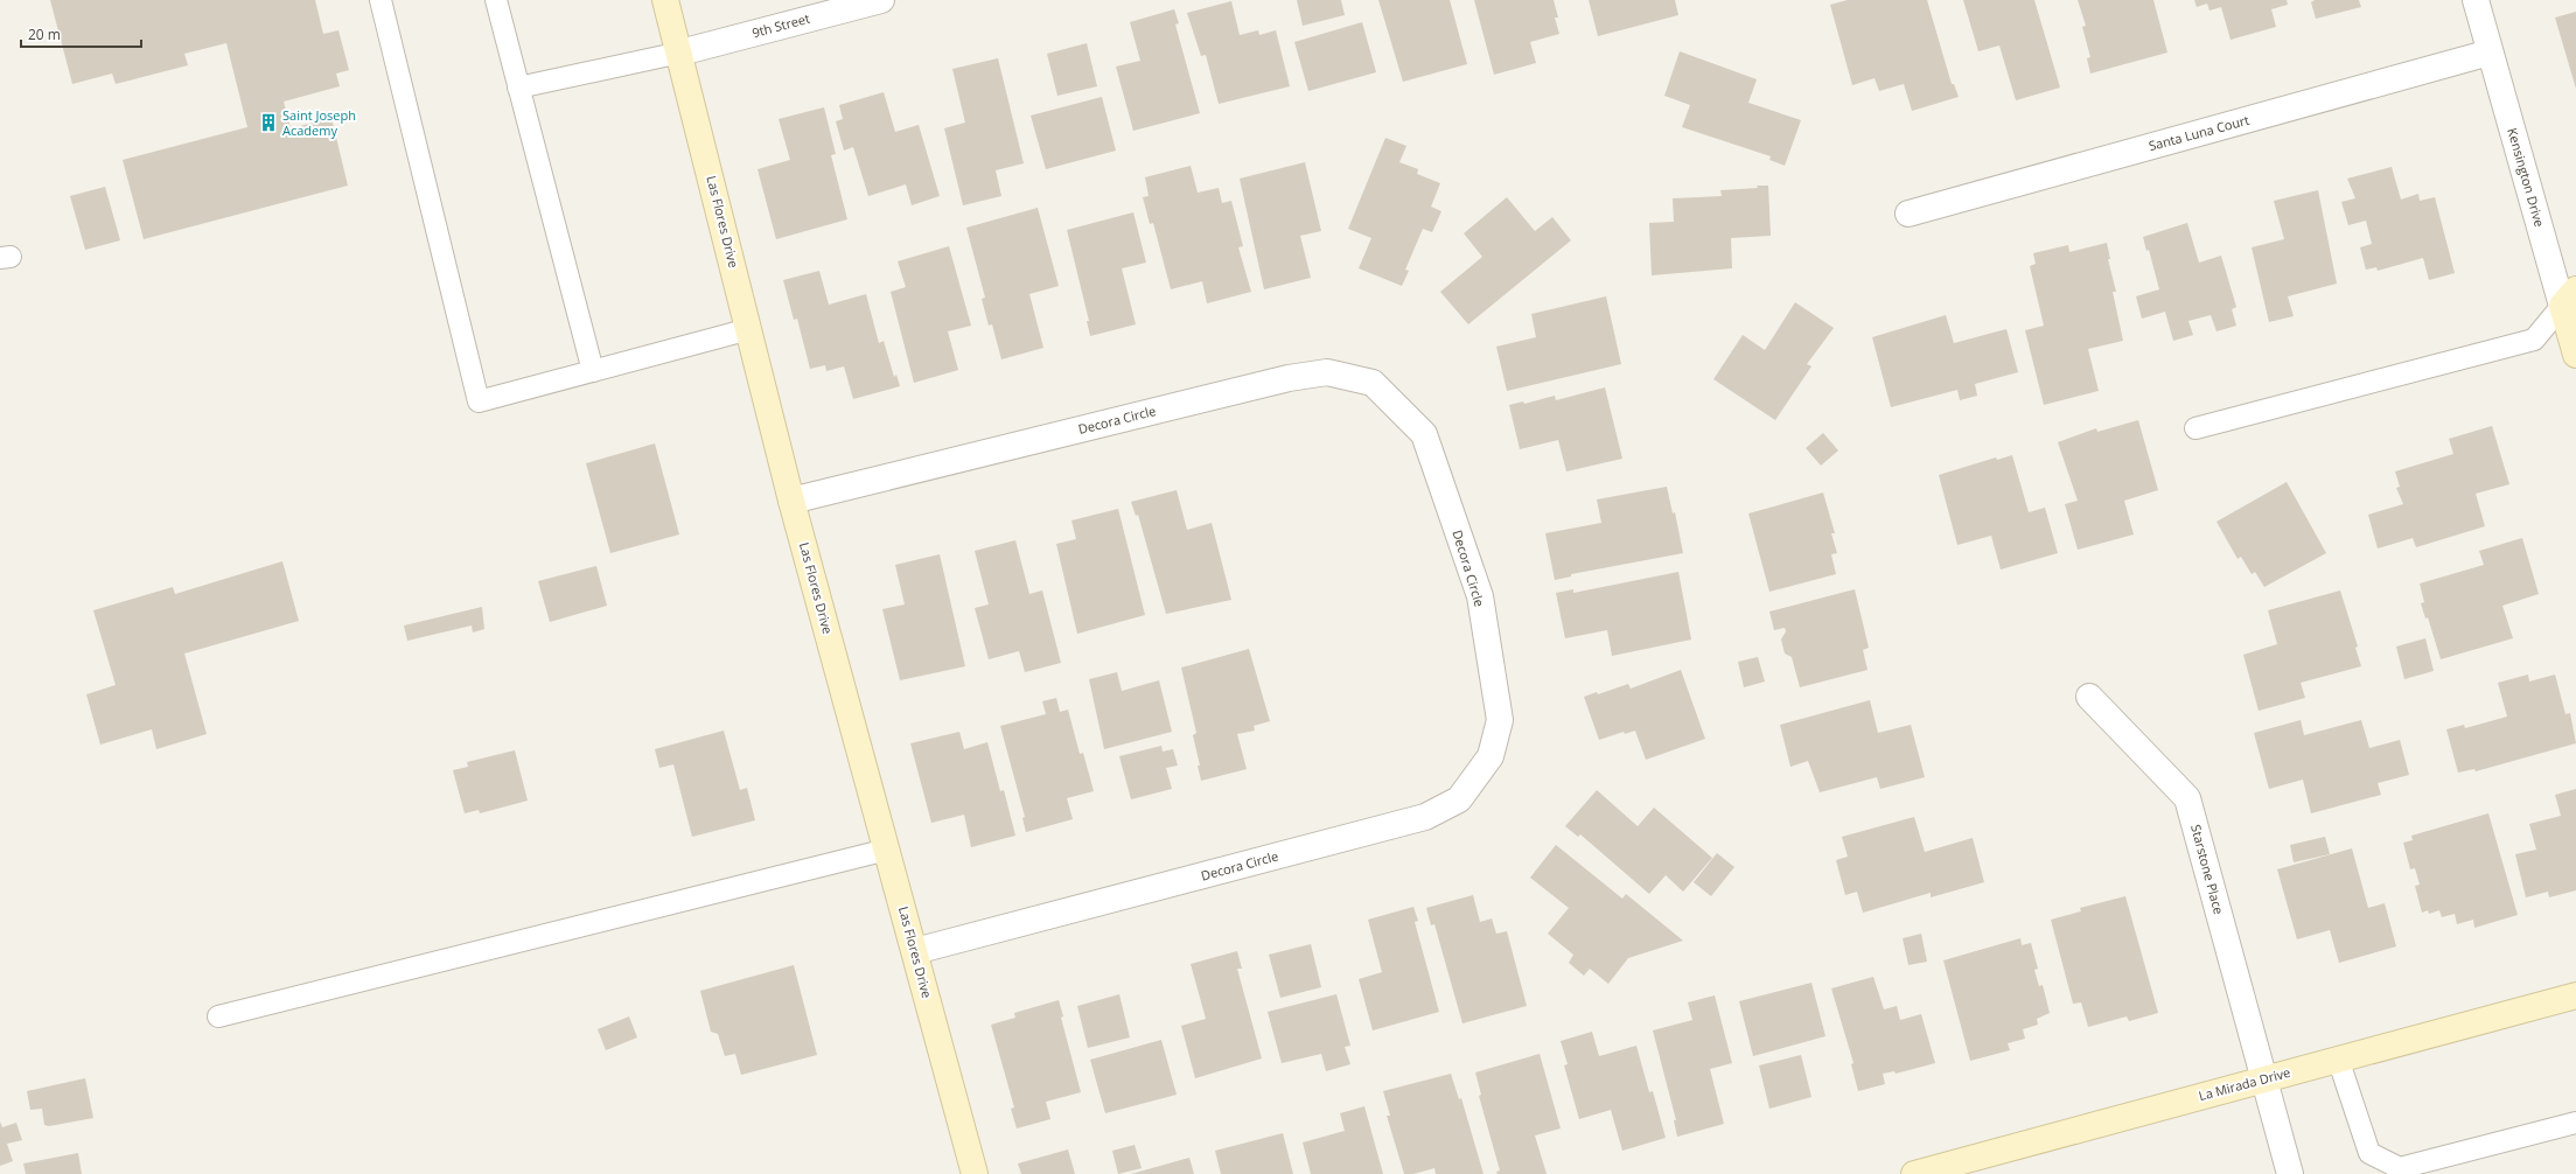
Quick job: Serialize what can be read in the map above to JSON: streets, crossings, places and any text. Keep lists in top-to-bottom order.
{
  "streets": {
    "street": [
      "9th Street",
      "Santa Luna Court",
      "Kensington Drive",
      "Las Flores Drive",
      "Decora Circle",
      "Starstone Place",
      "La Mirada Drive"
    ]
  },
  "crossings": [
    ["9th Street", "Las Flores Drive"],
    ["Santa Luna Court", "Kensington Drive"],
    ["Las Flores Drive", "Decora Circle"],
    ["Starstone Place", "La Mirada Drive"]
  ],
  "places": {
    "building": ["Saint Joseph Academy"]
  },
  "scale_bar": "20 m"
}
